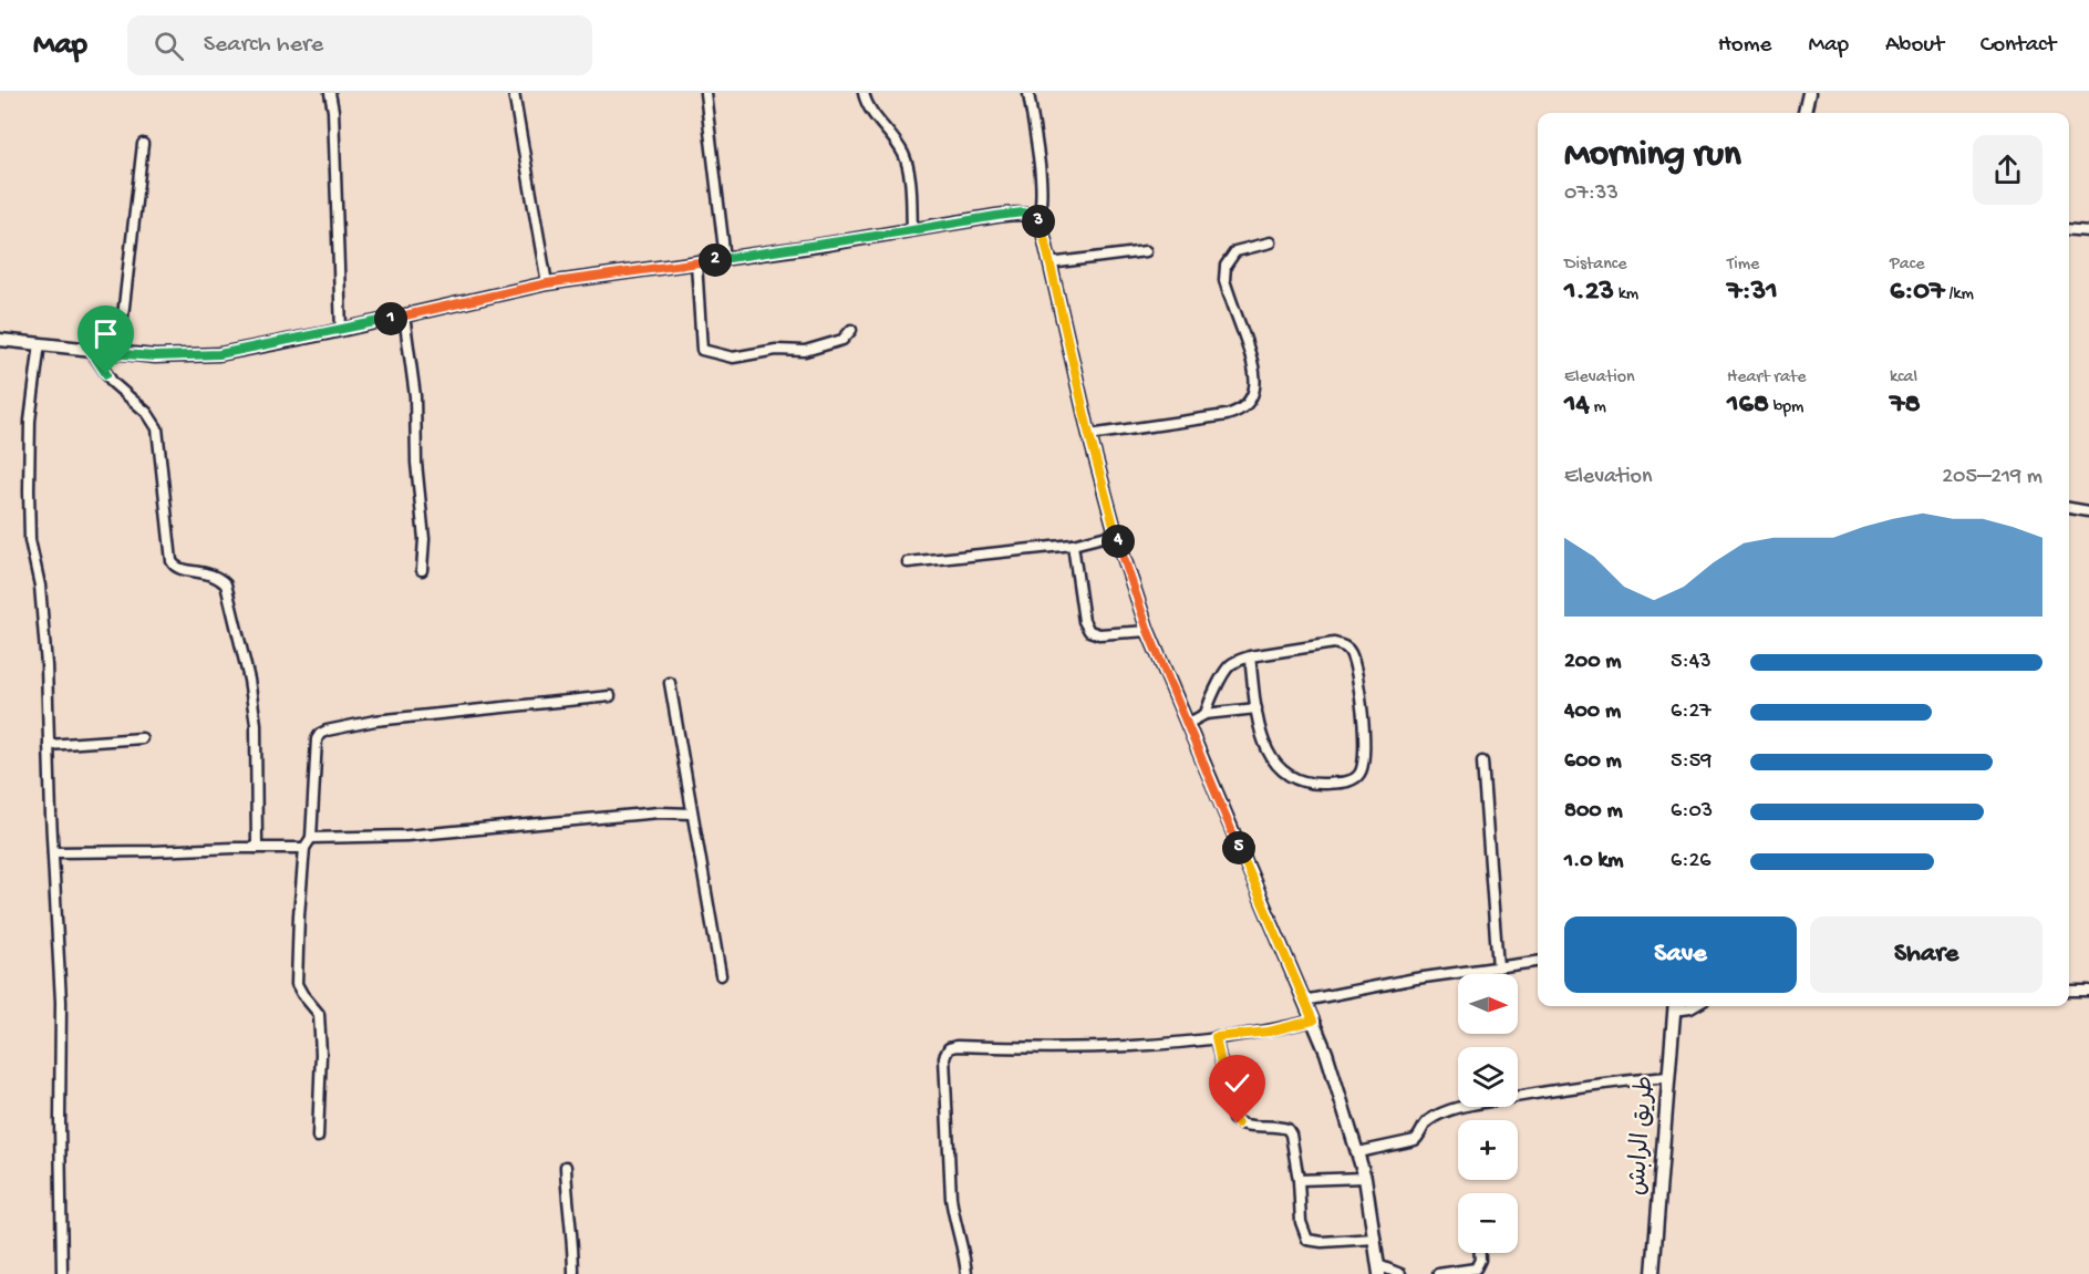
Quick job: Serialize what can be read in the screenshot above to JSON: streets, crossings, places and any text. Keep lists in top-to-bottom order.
{
  "streets": {
    "street": ["طريق الرابش"]
  },
  "north": "right",
  "page": {
    "header": "Map",
    "search": "Search here",
    "nav": [
      "Home",
      "Map",
      "About",
      "Contact"
    ],
    "heading": ["Morning run", "07:33"],
    "pins": [
      "3",
      "2",
      "1",
      "4",
      "5"
    ],
    "stats": [
      ["Distance", "1.23 km"],
      ["Time", "7:31"],
      ["Pace", "6:07 /km"],
      ["Elevation", "14 m"],
      ["Heart rate", "168 bpm"],
      ["kcal", "78"]
    ],
    "chart": ["Elevation", "205–219 m"],
    "list": [
      {
        "name": "200 m",
        "note": "5:43"
      },
      {
        "name": "400 m",
        "note": "6:27"
      },
      {
        "name": "600 m",
        "note": "5:59"
      },
      {
        "name": "800 m",
        "note": "6:03"
      },
      {
        "name": "1.0 km",
        "note": "6:26"
      }
    ],
    "buttons": ["Save", "Share"],
    "map_buttons": ["+", "−"]
  }
}
